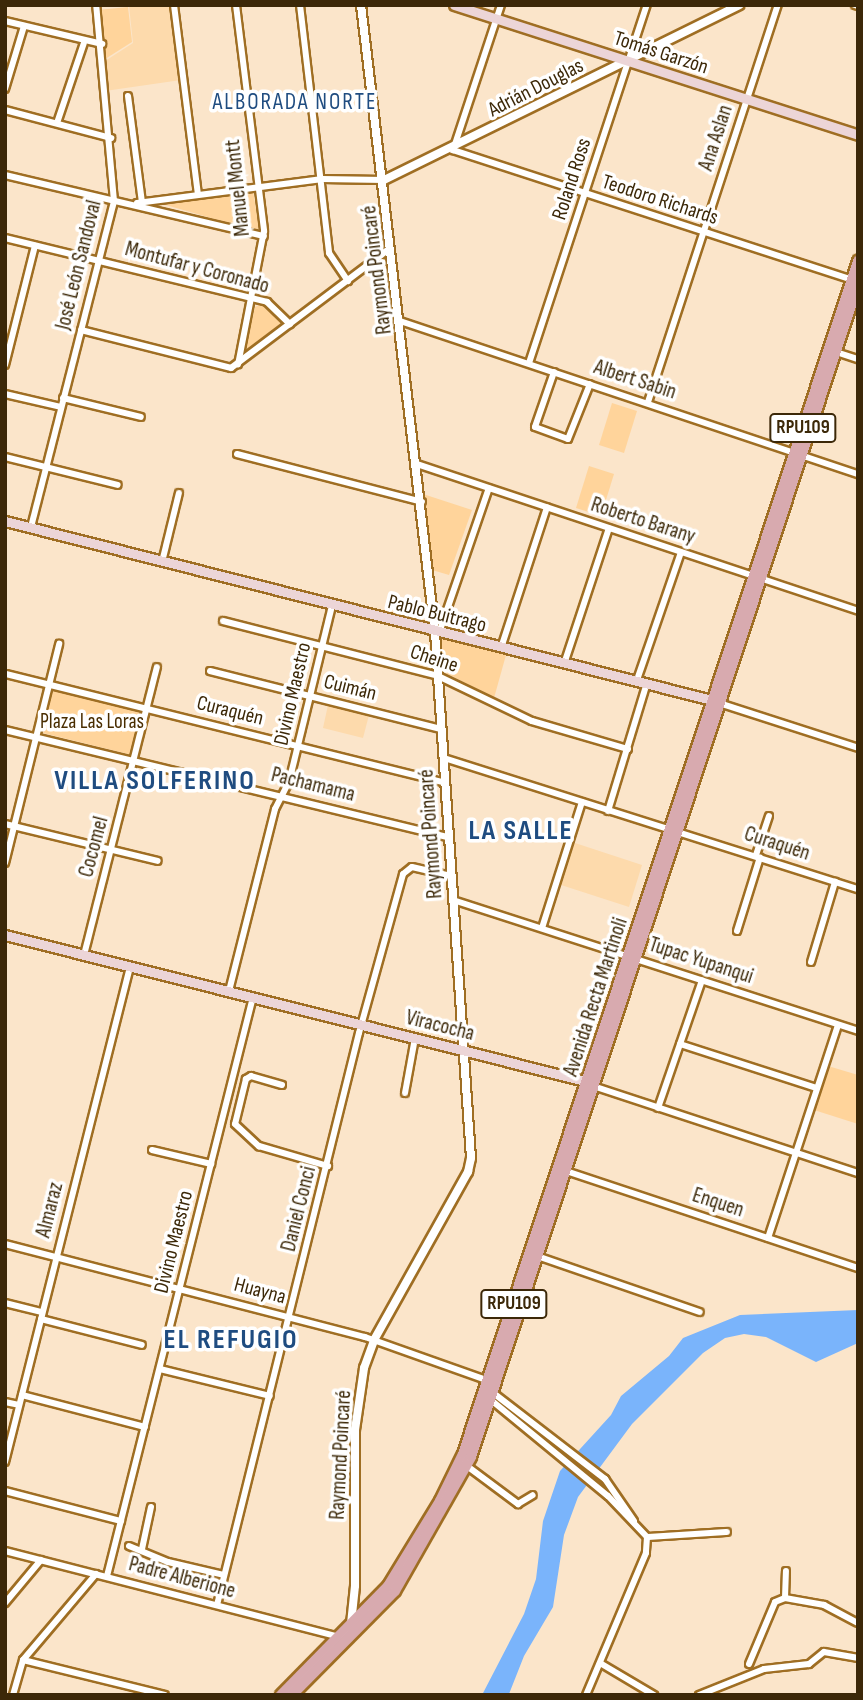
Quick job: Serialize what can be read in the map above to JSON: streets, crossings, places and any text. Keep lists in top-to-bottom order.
{
  "streets": {
    "main road": [
      "Tomás Garzón",
      "RPU109",
      "Pablo Buitrago",
      "Avenida Recta Martinoli",
      "Viracocha"
    ],
    "street": [
      "Adrián Douglas",
      "Ana Aslan",
      "Roland Ross",
      "Manuel Montt",
      "Teodoro Richards",
      "José León Sandoval",
      "Montufar y Coronado",
      "Raymond Poincaré",
      "Albert Sabin",
      "Roberto Barany",
      "Cheine",
      "Cuimán",
      "Divino Maestro",
      "Curaquén",
      "Pachamama",
      "Cocomel",
      "Tupac Yupanqui",
      "Enquen",
      "Daniel Conci",
      "Almaraz",
      "Huayna",
      "Padre Alberione"
    ]
  },
  "crossings": [
    ["Tomás Garzón", "Adrián Douglas"],
    ["Tomás Garzón", "Ana Aslan"],
    ["Tomás Garzón", "Roland Ross"],
    ["Adrián Douglas", "Roland Ross"],
    ["Adrián Douglas", "Teodoro Richards"],
    ["Adrián Douglas", "Raymond Poincaré"],
    ["Ana Aslan", "Teodoro Richards"],
    ["Ana Aslan", "Albert Sabin"],
    ["Roland Ross", "Teodoro Richards"],
    ["Roland Ross", "Albert Sabin"],
    ["Manuel Montt", "Montufar y Coronado"],
    ["Teodoro Richards", "Avenida Recta Martinoli"],
    ["José León Sandoval", "Montufar y Coronado"],
    ["José León Sandoval", "Pablo Buitrago"],
    ["Raymond Poincaré", "Albert Sabin"],
    ["Raymond Poincaré", "Roberto Barany"],
    ["Raymond Poincaré", "Pablo Buitrago"],
    ["Raymond Poincaré", "Cheine"],
    ["Raymond Poincaré", "Cuimán"],
    ["Raymond Poincaré", "Curaquén"],
    ["Raymond Poincaré", "Pachamama"],
    ["Raymond Poincaré", "Tupac Yupanqui"],
    ["Raymond Poincaré", "Avenida Recta Martinoli"],
    ["Raymond Poincaré", "Viracocha"],
    ["Raymond Poincaré", "Daniel Conci"],
    ["Raymond Poincaré", "Huayna"],
    ["Albert Sabin", "Avenida Recta Martinoli"],
    ["Roberto Barany", "Avenida Recta Martinoli"],
    ["Pablo Buitrago", "Divino Maestro"],
    ["Pablo Buitrago", "Avenida Recta Martinoli"],
    ["Cheine", "Divino Maestro"],
    ["Cuimán", "Divino Maestro"],
    ["Divino Maestro", "Curaquén"],
    ["Divino Maestro", "Pachamama"],
    ["Divino Maestro", "Viracocha"],
    ["Divino Maestro", "Huayna"],
    ["Divino Maestro", "Padre Alberione"],
    ["Curaquén", "Cocomel"],
    ["Curaquén", "Avenida Recta Martinoli"],
    ["Pachamama", "Cocomel"],
    ["Cocomel", "Viracocha"],
    ["Tupac Yupanqui", "Avenida Recta Martinoli"],
    ["Avenida Recta Martinoli", "Viracocha"],
    ["Avenida Recta Martinoli", "Enquen"],
    ["Avenida Recta Martinoli", "Huayna"],
    ["Avenida Recta Martinoli", "Padre Alberione"],
    ["Viracocha", "Daniel Conci"],
    ["Viracocha", "Almaraz"],
    ["Daniel Conci", "Huayna"],
    ["Daniel Conci", "Padre Alberione"],
    ["Almaraz", "Huayna"]
  ],
  "districts": [
    "ALBORADA NORTE",
    "VILLA SOLFERINO",
    "LA SALLE",
    "EL REFUGIO"
  ],
  "parks": ["Plaza Las Loras"]
}
